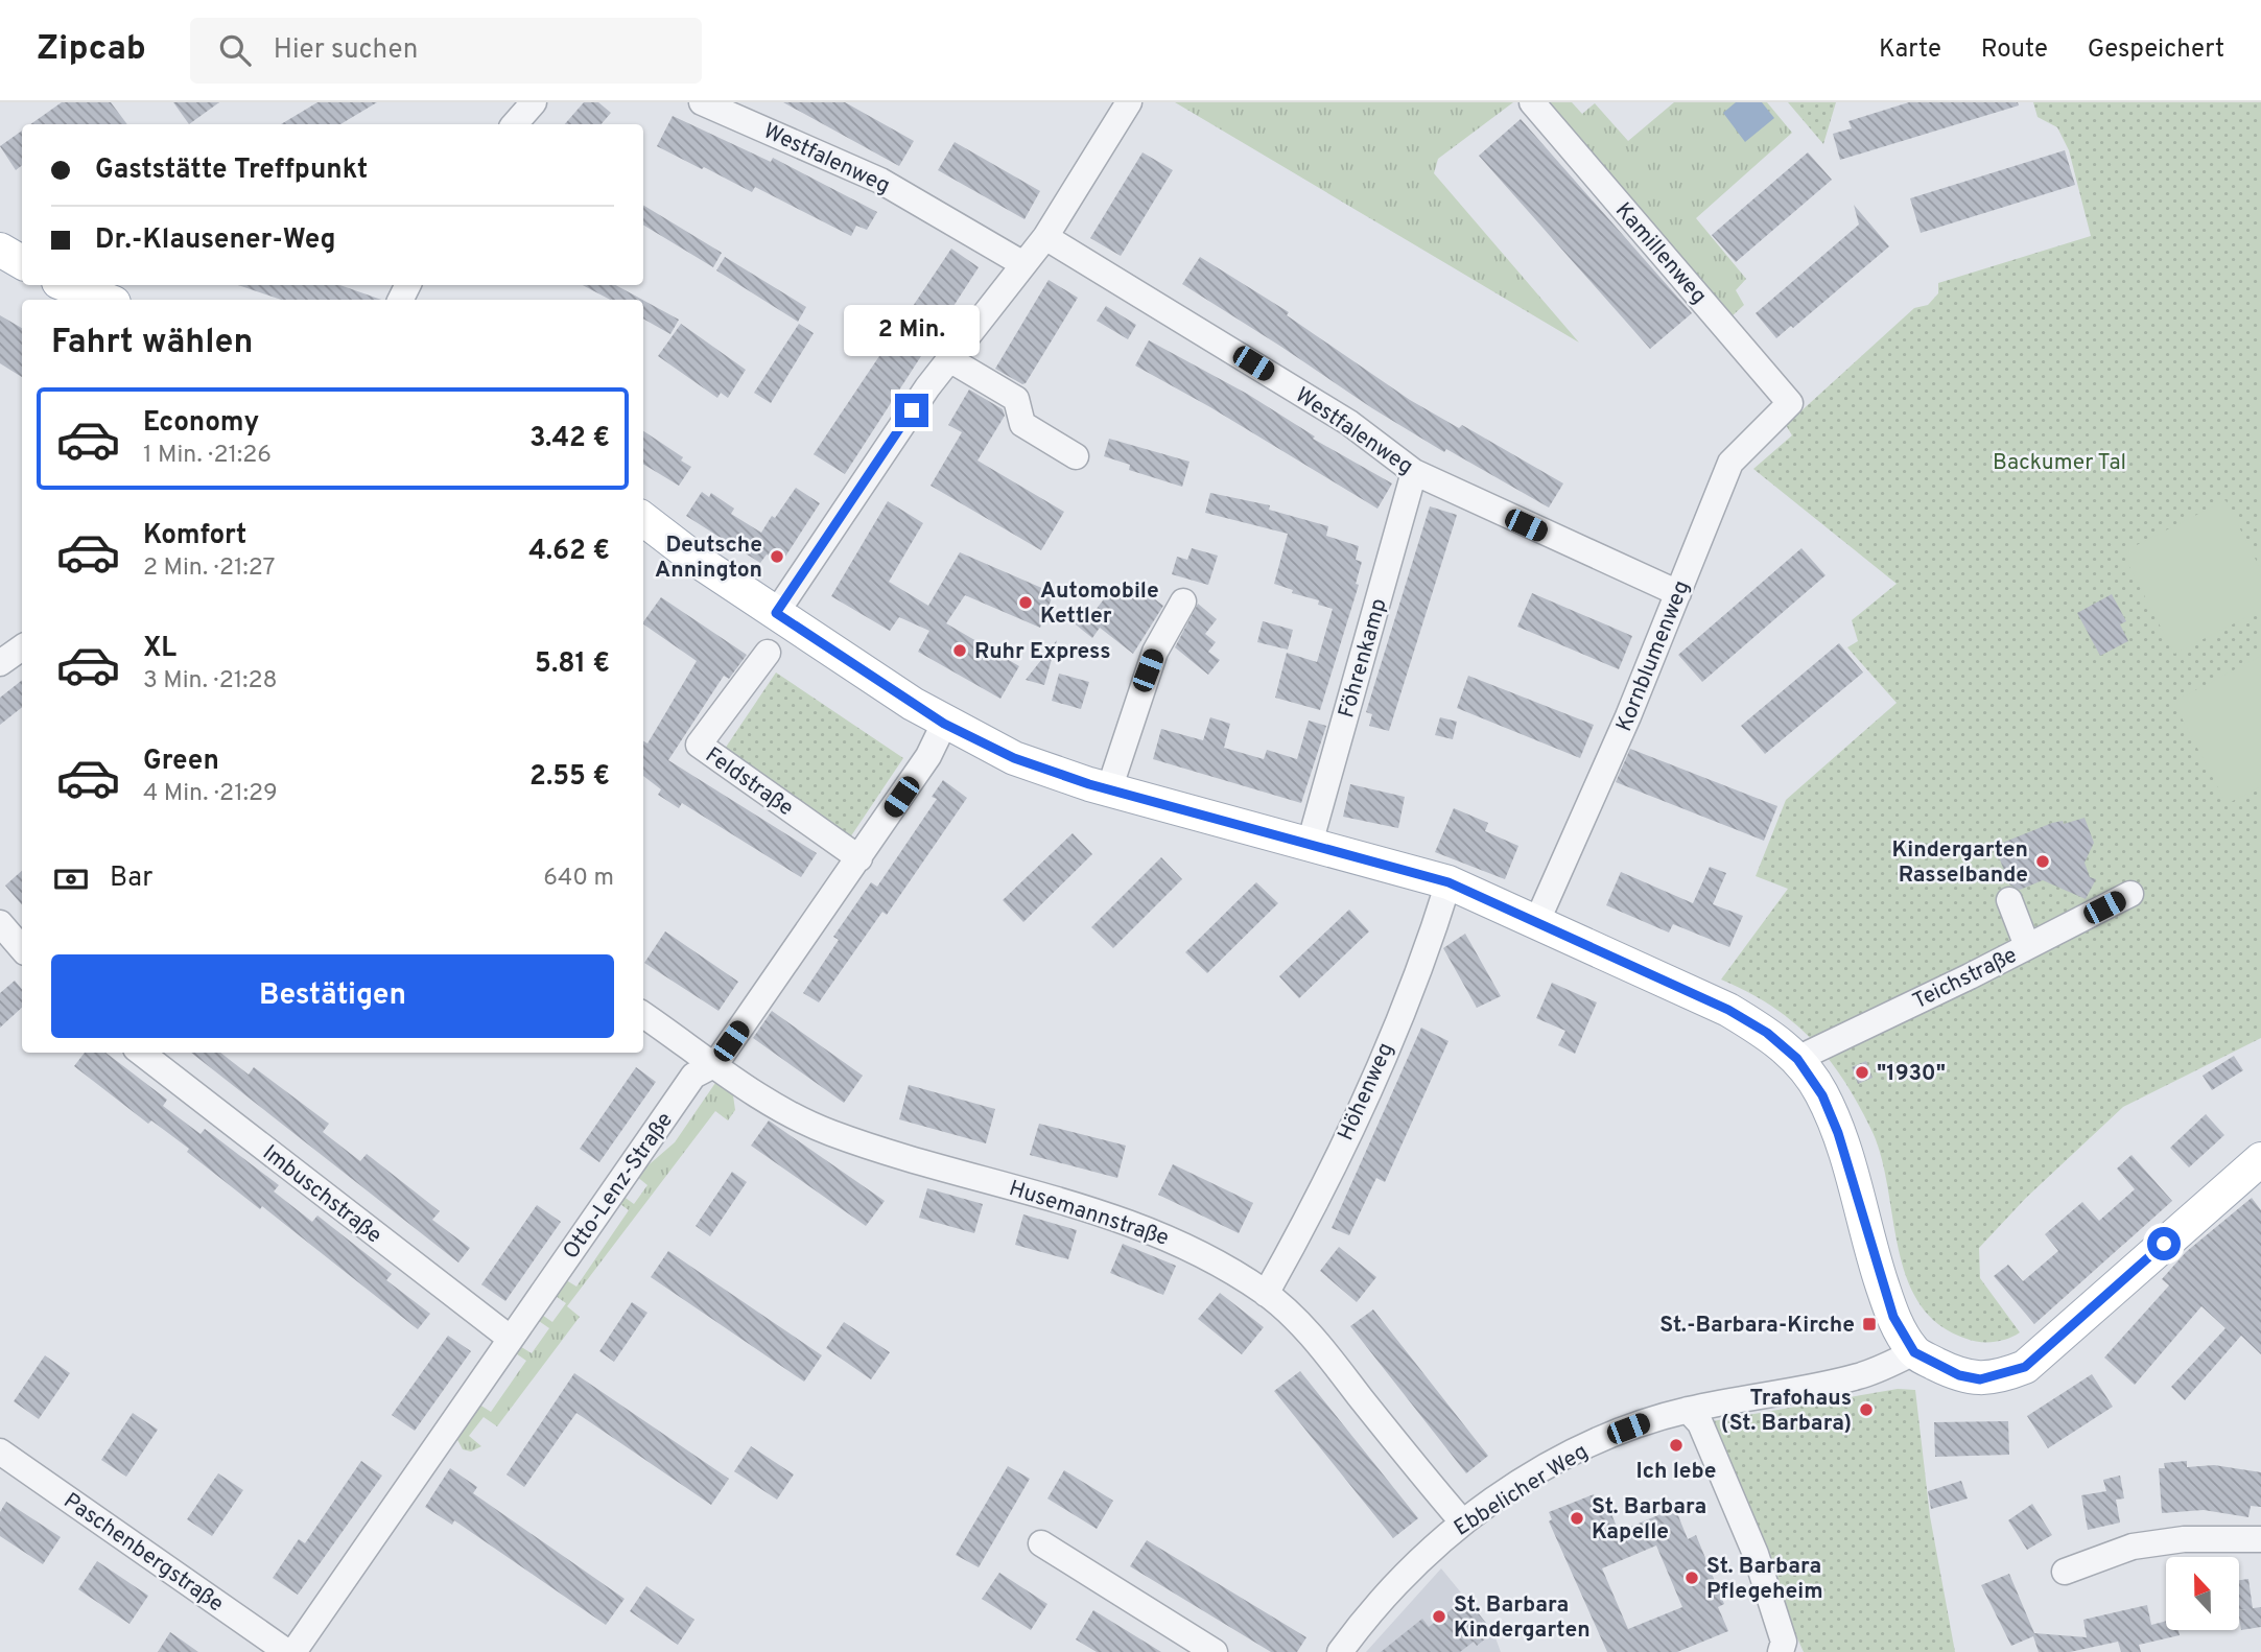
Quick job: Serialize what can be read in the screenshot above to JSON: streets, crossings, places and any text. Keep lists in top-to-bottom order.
{
  "streets": {
    "street": [
      "Westfalenweg",
      "Kamillenweg",
      "Kornblumenweg",
      "Föhrenkamp",
      "Feldstraße",
      "Teichstraße",
      "Höhenweg",
      "Otto-Lenz-Straße",
      "Imbuschstraße",
      "Husemannstraße",
      "Ebbelicher Weg",
      "Paschenbergstraße"
    ]
  },
  "crossings": [
    ["Westfalenweg", "Kornblumenweg"],
    ["Westfalenweg", "Föhrenkamp"],
    ["Kamillenweg", "Kornblumenweg"],
    ["Feldstraße", "Otto-Lenz-Straße"],
    ["Höhenweg", "Husemannstraße"],
    ["Otto-Lenz-Straße", "Imbuschstraße"],
    ["Otto-Lenz-Straße", "Husemannstraße"],
    ["Husemannstraße", "Ebbelicher Weg"]
  ],
  "parks": ["Backumer Tal"],
  "places": {
    "other": [
      "Deutsche Annington",
      "Automobile Kettler",
      "Ruhr Express",
      "Kindergarten Rasselbande",
      "\"1930\"",
      "Trafohaus (St. Barbara)",
      "Ich lebe",
      "St. Barbara Kapelle",
      "St. Barbara Pflegeheim",
      "St. Barbara Kindergarten"
    ],
    "transit": ["St.-Barbara-Kirche"]
  },
  "north": "top",
  "page": {
    "header": "Zipcab",
    "search": "Hier suchen",
    "nav": ["Karte", "Route", "Gespeichert"],
    "banner": ["Gaststätte Treffpunkt", "Dr.-Klausener-Weg"],
    "heading": "Fahrt wählen",
    "bubble": "2 Min.",
    "list": [
      {
        "name": "Economy",
        "note": "1 Min. · 21:26",
        "value": "3.42 €"
      },
      {
        "name": "Komfort",
        "note": "2 Min. · 21:27",
        "value": "4.62 €"
      },
      {
        "name": "XL",
        "note": "3 Min. · 21:28",
        "value": "5.81 €"
      },
      {
        "name": "Green",
        "note": "4 Min. · 21:29",
        "value": "2.55 €"
      }
    ],
    "pay": ["Bar", "640 m"],
    "buttons": "Bestätigen"
  }
}
